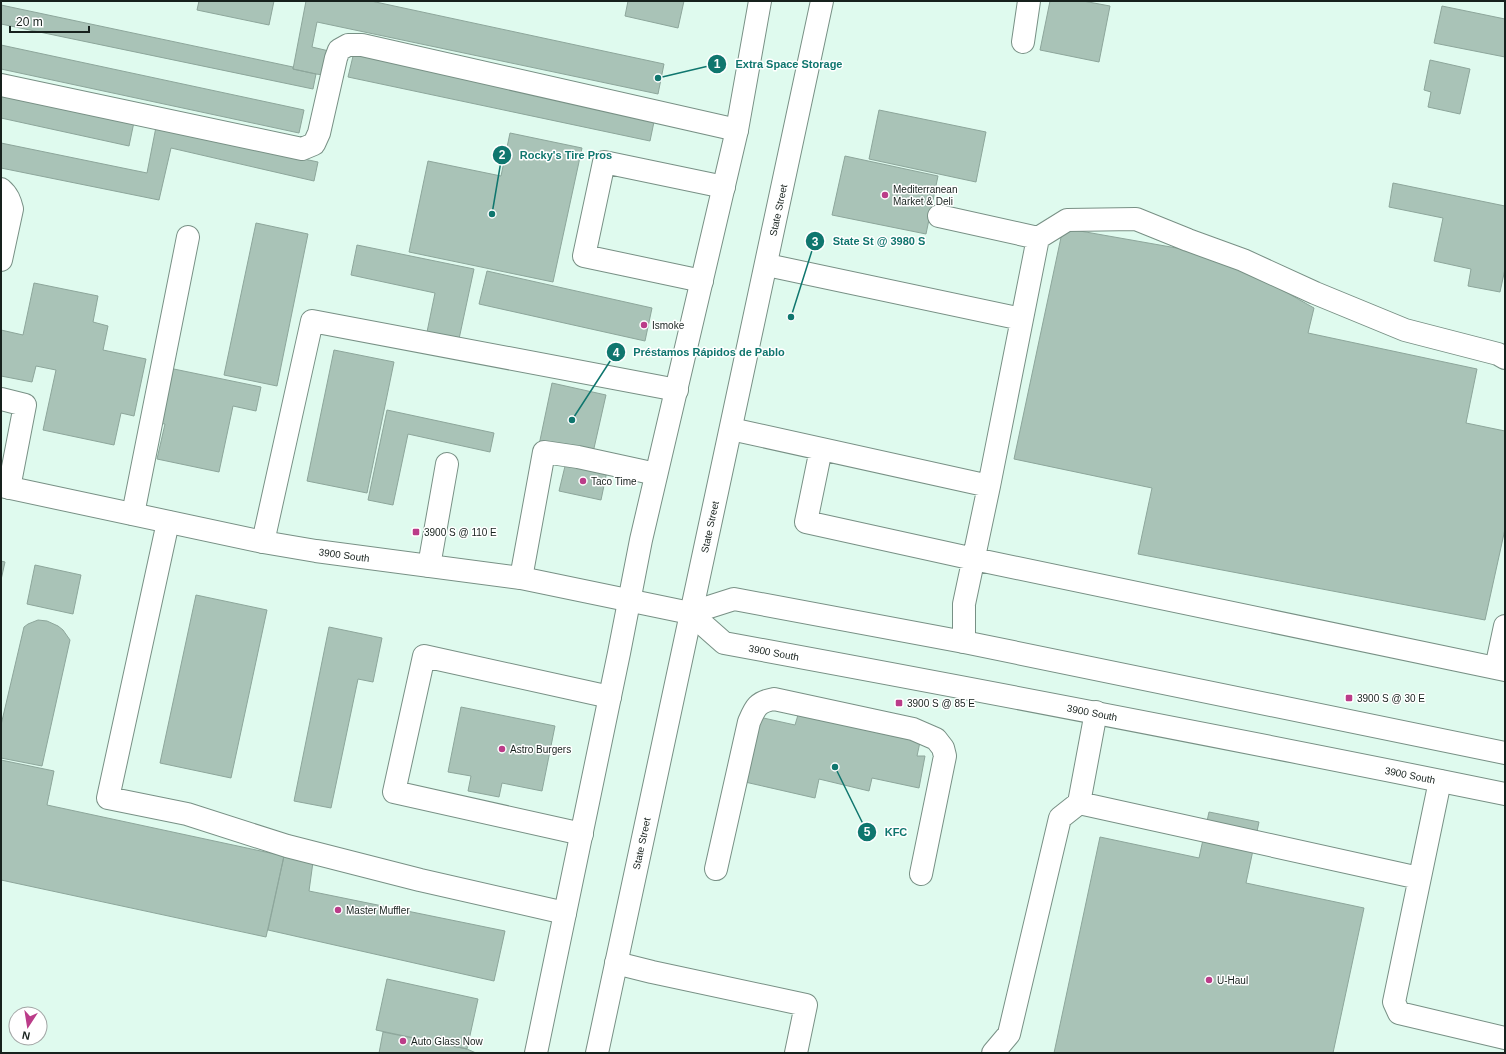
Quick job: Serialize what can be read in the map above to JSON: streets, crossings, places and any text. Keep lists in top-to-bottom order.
{
  "streets": {
    "main road": ["State Street", "3900 South"]
  },
  "crossings": [
    ["State Street", "3900 South"]
  ],
  "places": {
    "other": [
      "Extra Space Storage",
      "Mediterranean Market & Deli",
      "Rocky's Tire Pros",
      "State St @ 3980 S",
      "Ismoke",
      "Préstamos Rápidos de Pablo",
      "Taco Time",
      "Astro Burgers",
      "KFC",
      "Master Muffler",
      "U-Haul",
      "Auto Glass Now"
    ],
    "transit": ["3900 S @ 110 E", "3900 S @ 30 E", "3900 S @ 85 E"]
  },
  "scale_bar": "20 m",
  "north": "bottom"
}
